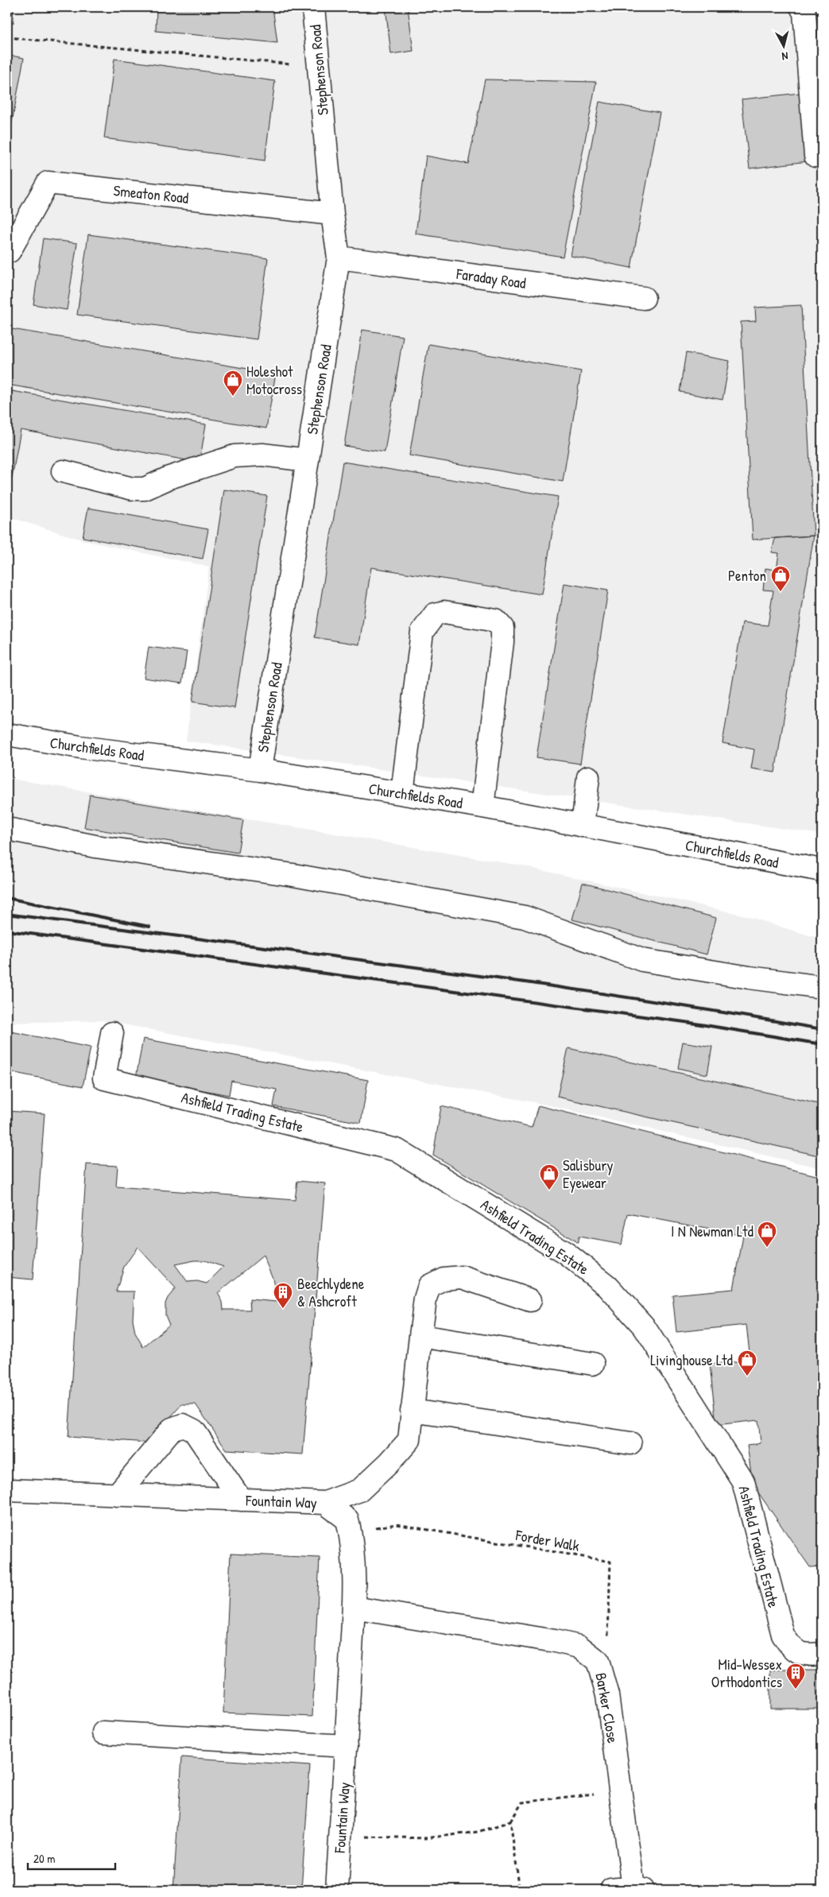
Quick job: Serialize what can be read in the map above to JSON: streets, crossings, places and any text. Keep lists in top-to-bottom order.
{
  "streets": {
    "street": [
      "Stephenson Road",
      "Smeaton Road",
      "Faraday Road",
      "Churchfields Road",
      "Ashfield Trading Estate",
      "Fountain Way",
      "Barker Close"
    ],
    "path": ["Forder Walk"]
  },
  "crossings": [
    ["Stephenson Road", "Smeaton Road"],
    ["Stephenson Road", "Faraday Road"],
    ["Stephenson Road", "Churchfields Road"],
    ["Fountain Way", "Forder Walk"],
    ["Fountain Way", "Barker Close"]
  ],
  "places": {
    "shop": [
      "Holeshot Motocross",
      "Penton",
      "Salisbury Eyewear",
      "I N Newman Ltd",
      "Livinghouse Ltd"
    ],
    "building": ["Beechlydene & Ashcroft", "Mid-Wessex Orthodontics"]
  },
  "scale_bar": "20 m",
  "north": "bottom"
}
